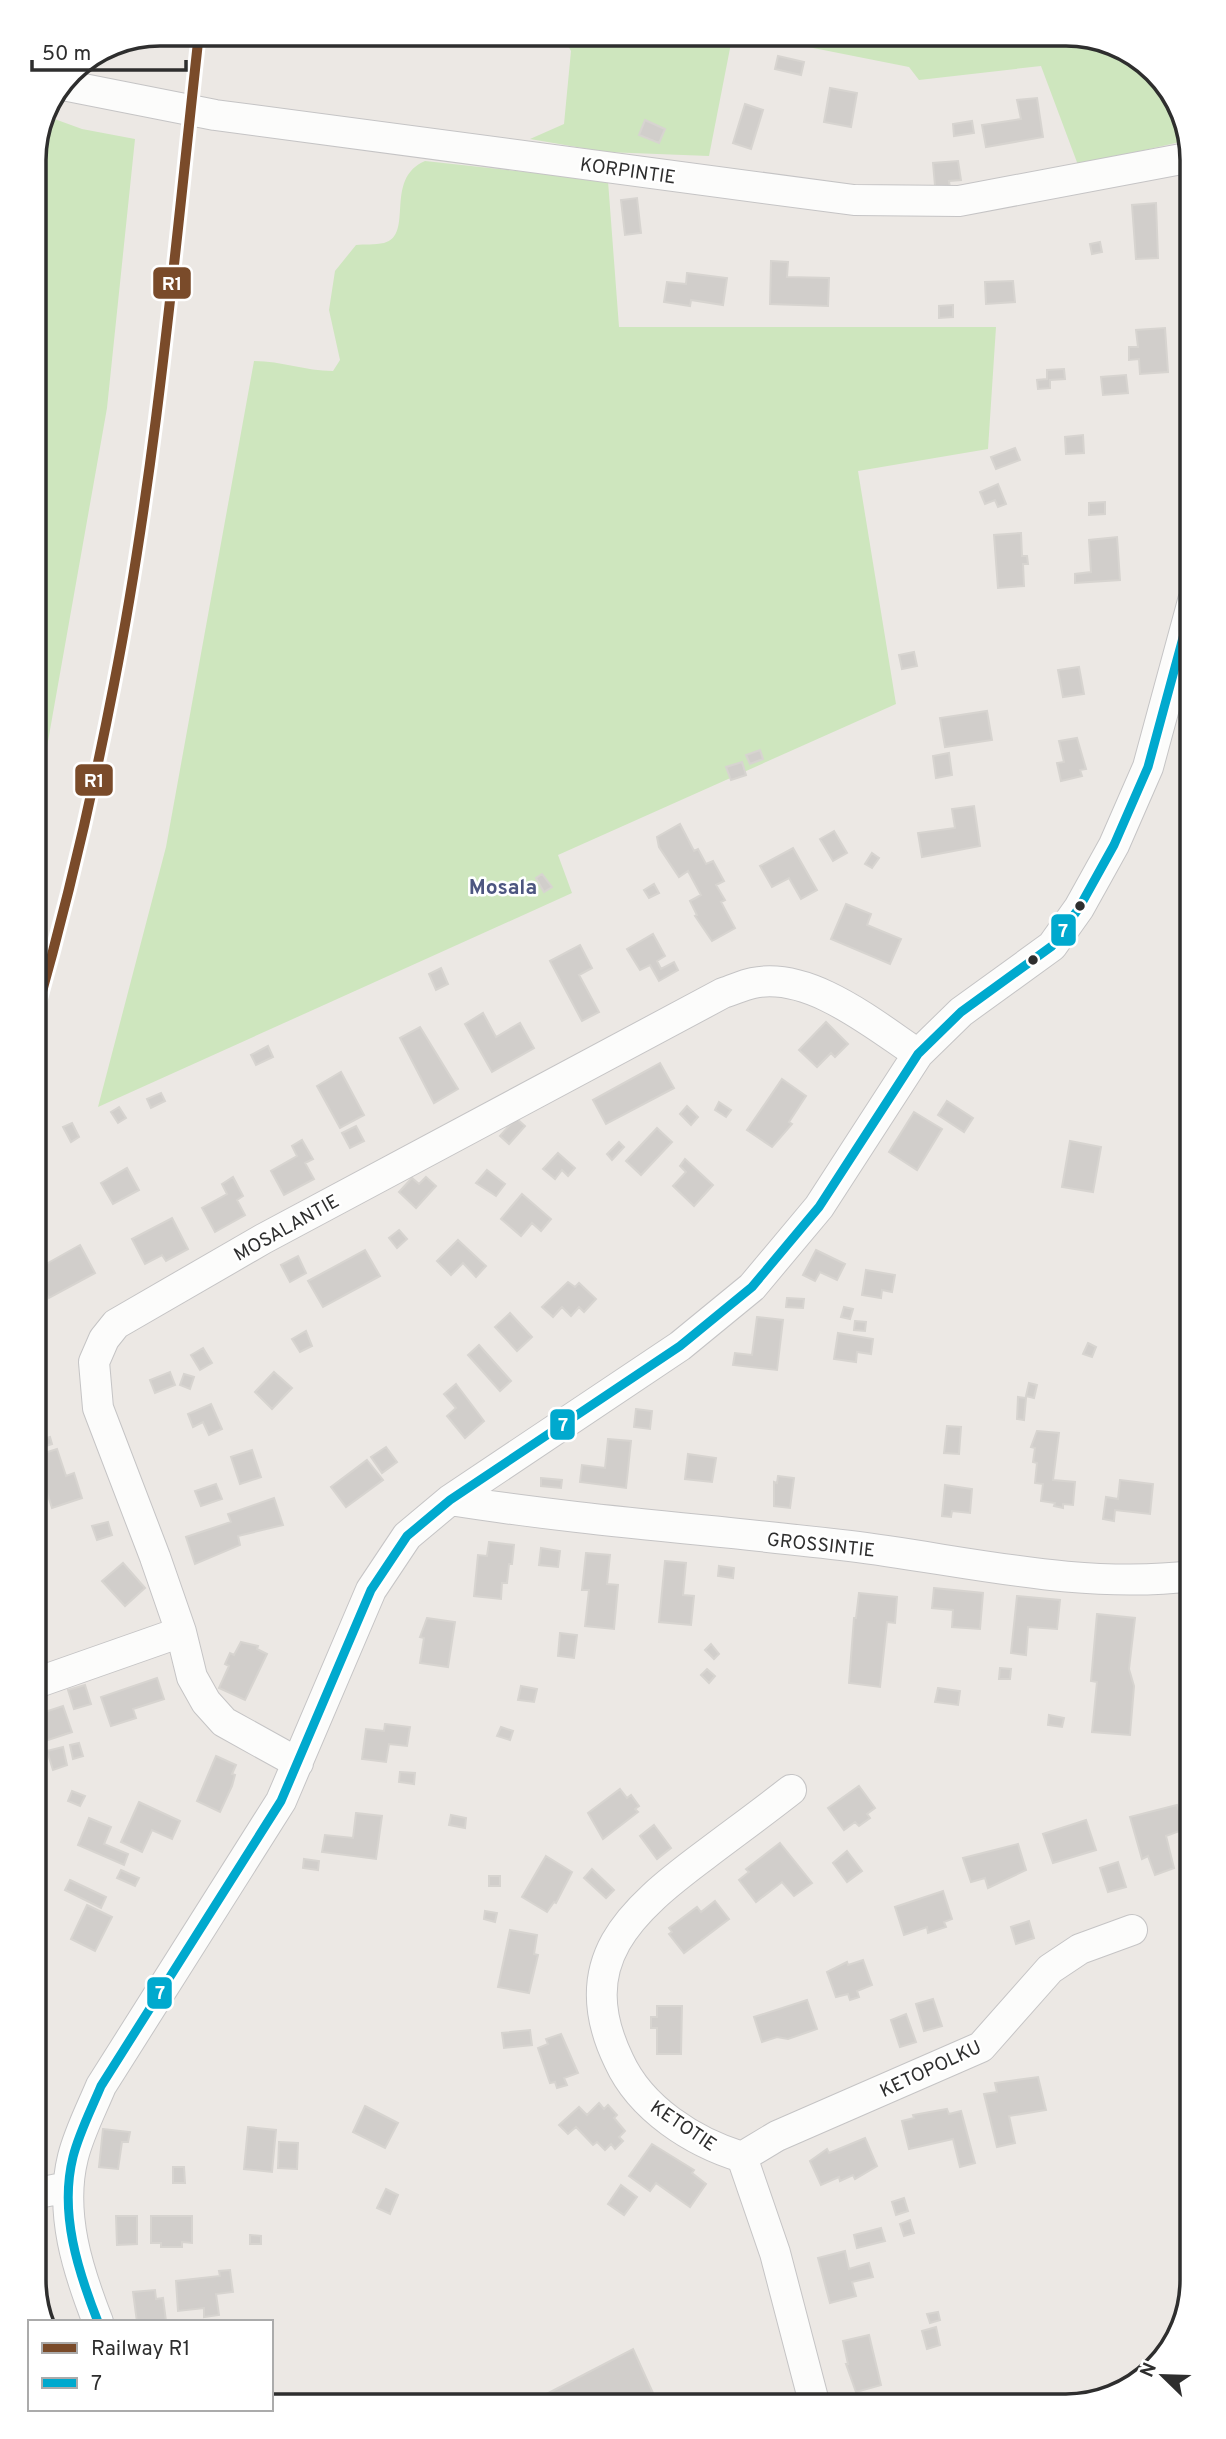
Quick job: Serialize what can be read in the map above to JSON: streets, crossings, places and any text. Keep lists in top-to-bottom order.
{
  "streets": {
    "street": [
      "KORPINTIE",
      "MOSALANTIE",
      "GROSSINTIE",
      "KETOPOLKU",
      "KETOTIE"
    ]
  },
  "crossings": [
    ["KETOPOLKU", "KETOTIE"]
  ],
  "districts": ["Mosala"],
  "lines": ["rail line R1", "transit line 7"],
  "legend": ["Railway R1", "7"],
  "scale_bar": "50 m",
  "north": "top left"
}
